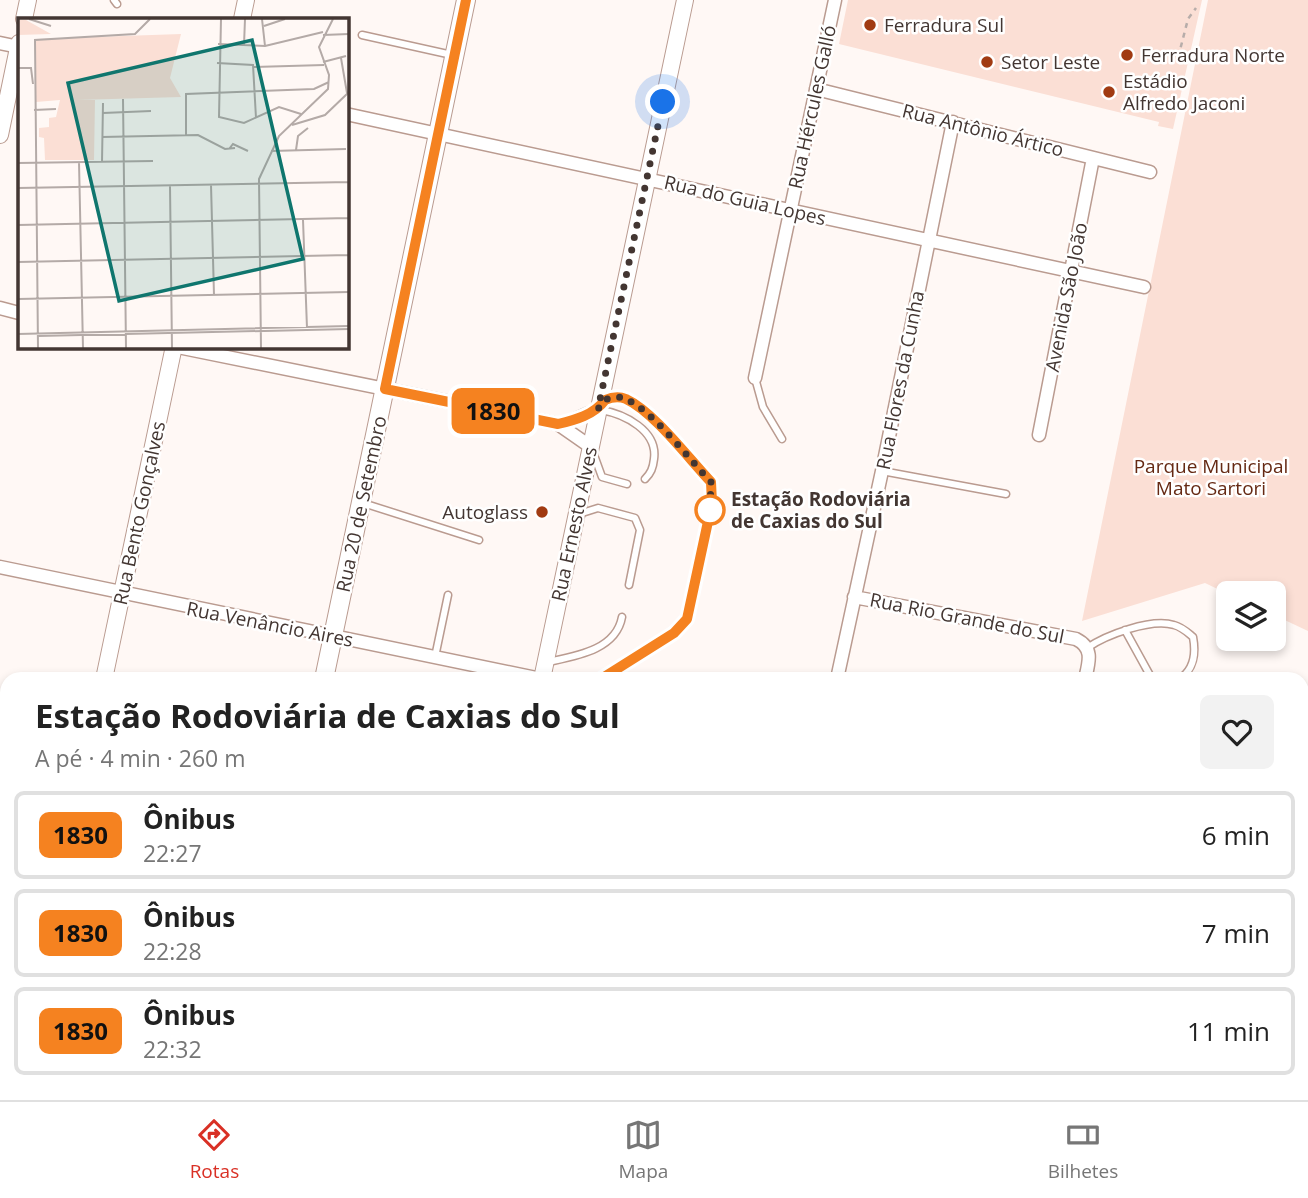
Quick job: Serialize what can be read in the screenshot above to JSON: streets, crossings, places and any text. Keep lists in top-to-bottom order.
{
  "streets": {
    "main road": ["Rua 20 de Setembro"],
    "street": [
      "Rua Hércules Galló",
      "Rua Antônio Ártico",
      "Rua do Guia Lopes",
      "Avenida São João",
      "Rua Flores da Cunha",
      "Rua Bento Gonçalves",
      "Rua Ernesto Alves",
      "Rua Rio Grande do Sul",
      "Rua Venâncio Aires"
    ]
  },
  "crossings": [
    ["Rua Hércules Galló", "Rua Antônio Ártico"],
    ["Rua Hércules Galló", "Rua do Guia Lopes"],
    ["Rua Antônio Ártico", "Avenida São João"],
    ["Rua Antônio Ártico", "Rua Flores da Cunha"],
    ["Rua do Guia Lopes", "Avenida São João"],
    ["Rua do Guia Lopes", "Rua Flores da Cunha"],
    ["Rua do Guia Lopes", "Rua 20 de Setembro"],
    ["Rua do Guia Lopes", "Rua Ernesto Alves"],
    ["Rua Flores da Cunha", "Rua Rio Grande do Sul"],
    ["Rua 20 de Setembro", "Rua Venâncio Aires"],
    ["Rua Bento Gonçalves", "Rua Venâncio Aires"]
  ],
  "parks": ["Parque Municipal Mato Sartori"],
  "places": [
    "Ferradura Sul",
    "Ferradura Norte",
    "Setor Leste",
    "Estádio Alfredo Jaconi",
    "Estação Rodoviária de Caxias do Sul",
    "Autoglass"
  ],
  "lines": ["bus line 1830"],
  "page": {
    "on_map": "1830",
    "heading": ["Estação Rodoviária de Caxias do Sul", "A pé · 4 min · 260 m"],
    "list": [
      {
        "mark": "1830",
        "name": "Ônibus",
        "note": "22:27",
        "value": "6 min"
      },
      {
        "mark": "1830",
        "name": "Ônibus",
        "note": "22:28",
        "value": "7 min"
      },
      {
        "mark": "1830",
        "name": "Ônibus",
        "note": "22:32",
        "value": "11 min"
      }
    ],
    "tabs": ["Rotas", "Mapa", "Bilhetes"]
  }
}
